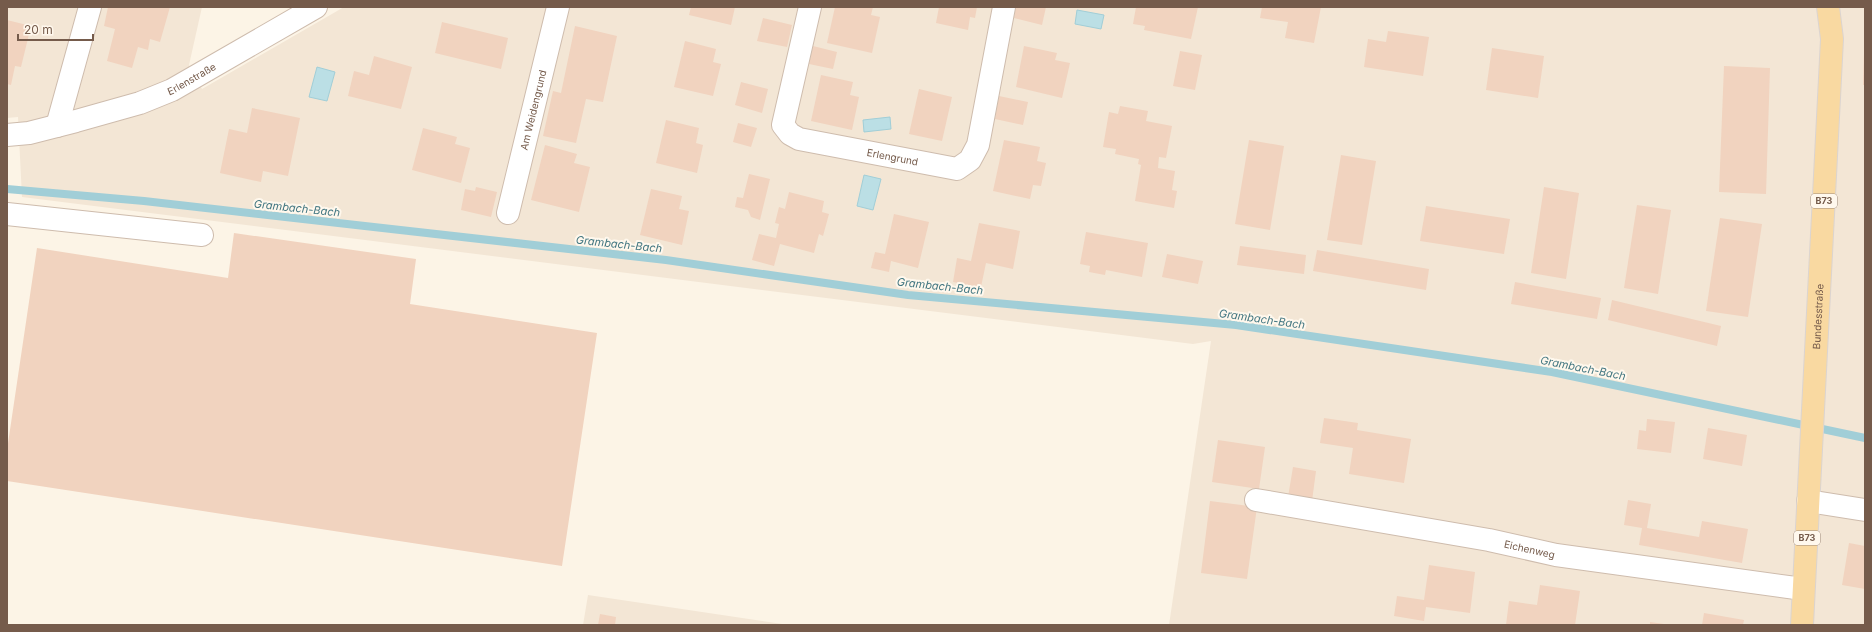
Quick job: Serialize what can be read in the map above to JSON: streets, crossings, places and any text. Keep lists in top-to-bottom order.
{
  "streets": {
    "main road": ["B73", "Bundesstraße"],
    "street": [
      "Erlenstraße",
      "Am Weidengrund",
      "Erlengrund",
      "Eichenweg"
    ]
  },
  "crossings": [
    ["Bundesstraße", "Eichenweg"]
  ],
  "water": ["Grambach-Bach"],
  "scale_bar": "20 m"
}
